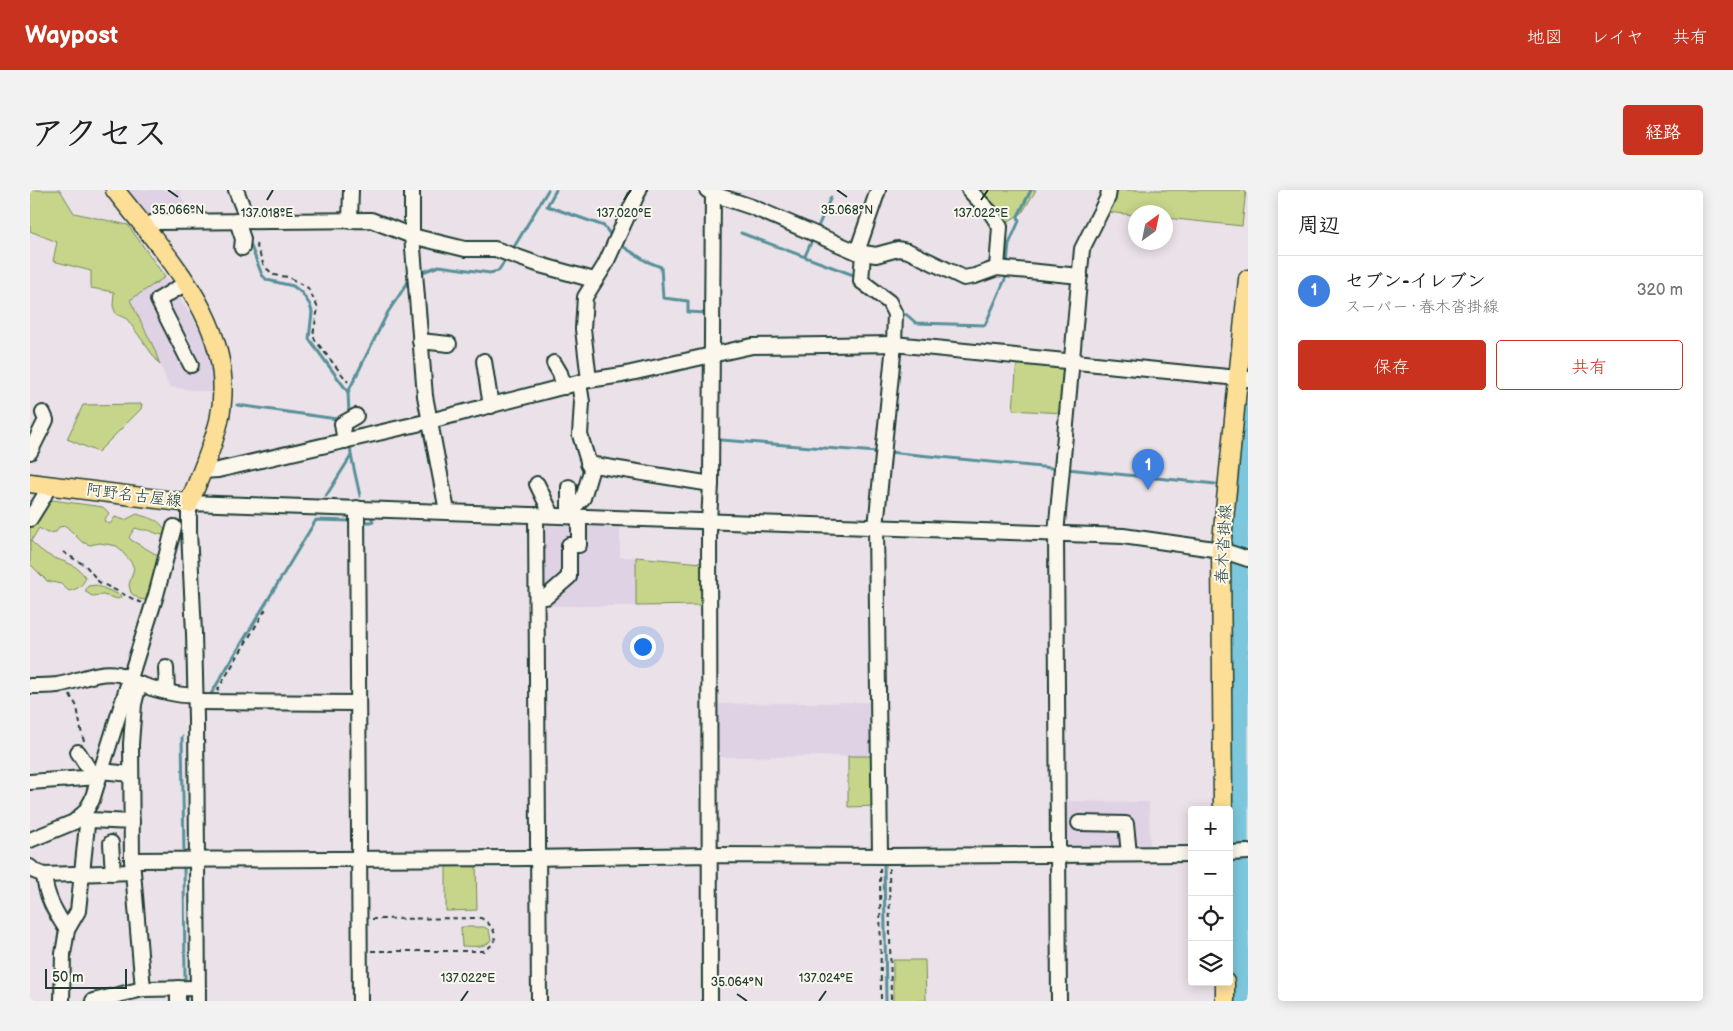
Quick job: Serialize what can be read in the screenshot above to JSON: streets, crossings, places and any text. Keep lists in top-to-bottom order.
{
  "streets": {
    "main road": ["阿野名古屋線", "春木沓掛線"]
  },
  "scale_bar": "50 m",
  "north": "top right",
  "page": {
    "header": "Waypost",
    "nav": ["地図", "レイヤ", "共有"],
    "title": "アクセス",
    "buttons": [
      "経路",
      ["保存", "共有"]
    ],
    "heading": "周辺",
    "list": [
      {
        "mark": "1",
        "name": "セブン-イレブン",
        "note": "スーパー · 春木沓掛線",
        "value": "320 m"
      }
    ],
    "pins": "1",
    "map_buttons": ["+", "−"],
    "scale": "50 m"
  },
  "coordinates": [
    "35.066°N",
    "35.068°N",
    "137.018°E",
    "137.020°E",
    "137.022°E",
    "137.024°E",
    "35.064°N"
  ]
}
